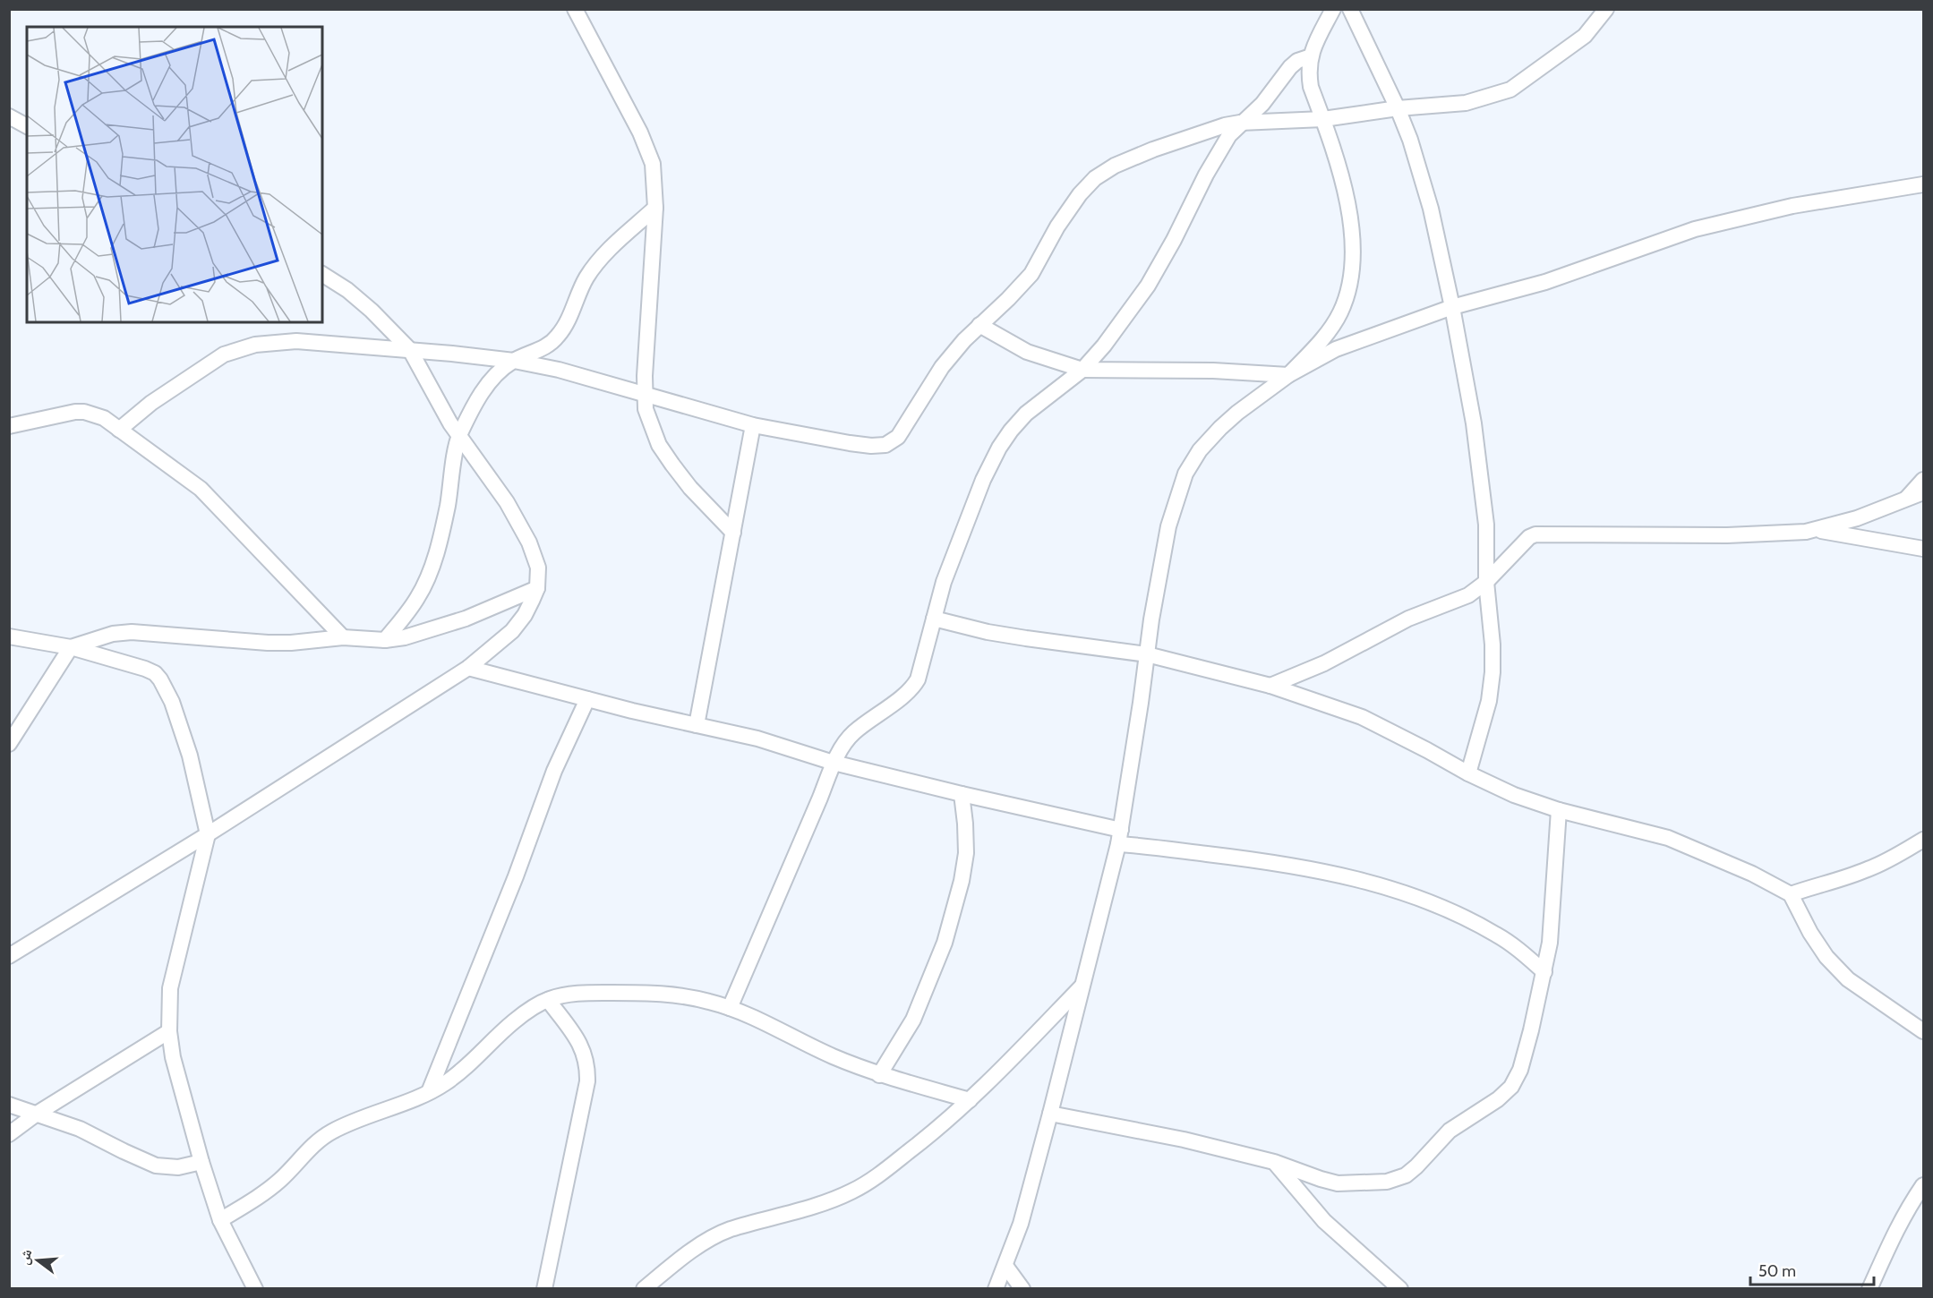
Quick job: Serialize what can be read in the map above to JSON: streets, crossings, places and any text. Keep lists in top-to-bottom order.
{
  "scale_bar": "50 m",
  "north": "left"
}
